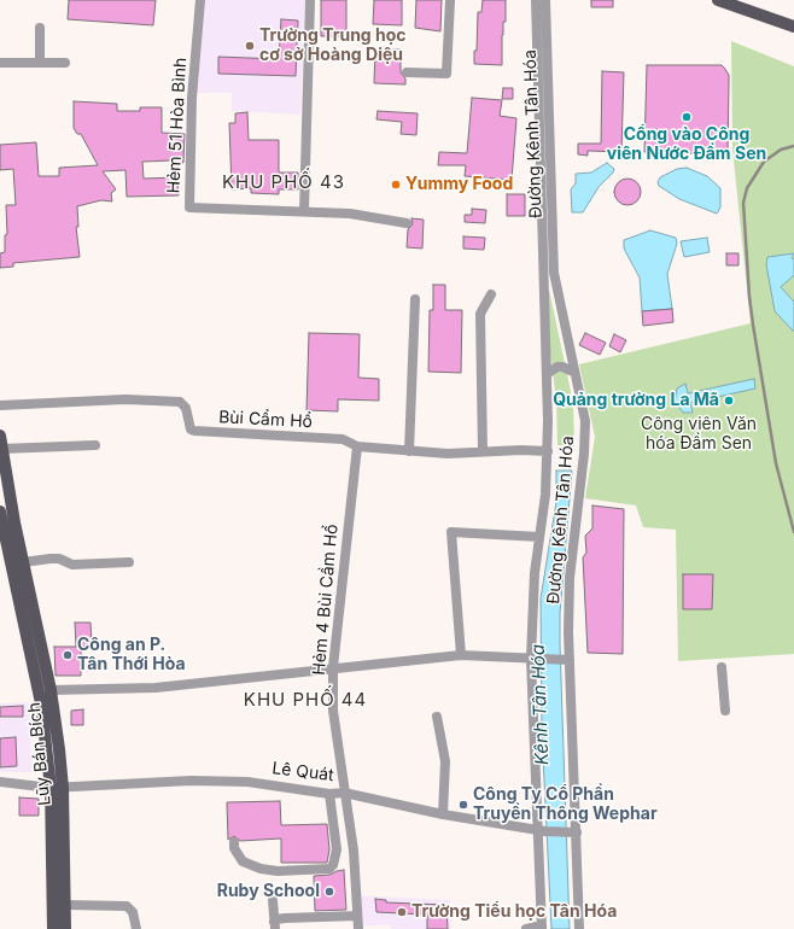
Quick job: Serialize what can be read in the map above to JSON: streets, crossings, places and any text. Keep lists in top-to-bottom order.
{
  "streets": {
    "main road": ["Lũy Bán Bích"],
    "street": [
      "Hẻm 51 Hòa Bình",
      "Đường Kênh Tân Hóa",
      "Bùi Cẩm Hổ",
      "Hẻm 4 Bùi Cầm Hổ",
      "Lê Quát"
    ]
  },
  "crossings": [
    ["Đường Kênh Tân Hóa", "Bùi Cẩm Hổ"],
    ["Đường Kênh Tân Hóa", "Lê Quát"],
    ["Bùi Cẩm Hổ", "Hẻm 4 Bùi Cầm Hổ"],
    ["Hẻm 4 Bùi Cầm Hổ", "Lê Quát"],
    ["Lũy Bán Bích", "Lê Quát"]
  ],
  "districts": ["KHU PHỐ 43", "KHU PHỐ 44"],
  "water": ["Kênh Tân Hóa"],
  "parks": ["Công viên Văn hóa Đầm Sen"],
  "places": [
    "Trường Trung học cơ sở Hoàng Diệu",
    "Cổng vào Công viên Nước Đầm Sen",
    "Yummy Food",
    "Quảng trường La Mã",
    "Công an P. Tân Thới Hòa",
    "Công Ty Cổ Phần Truyền Thông Wephar",
    "Ruby School",
    "Trường Tiểu học Tân Hóa"
  ]
}
